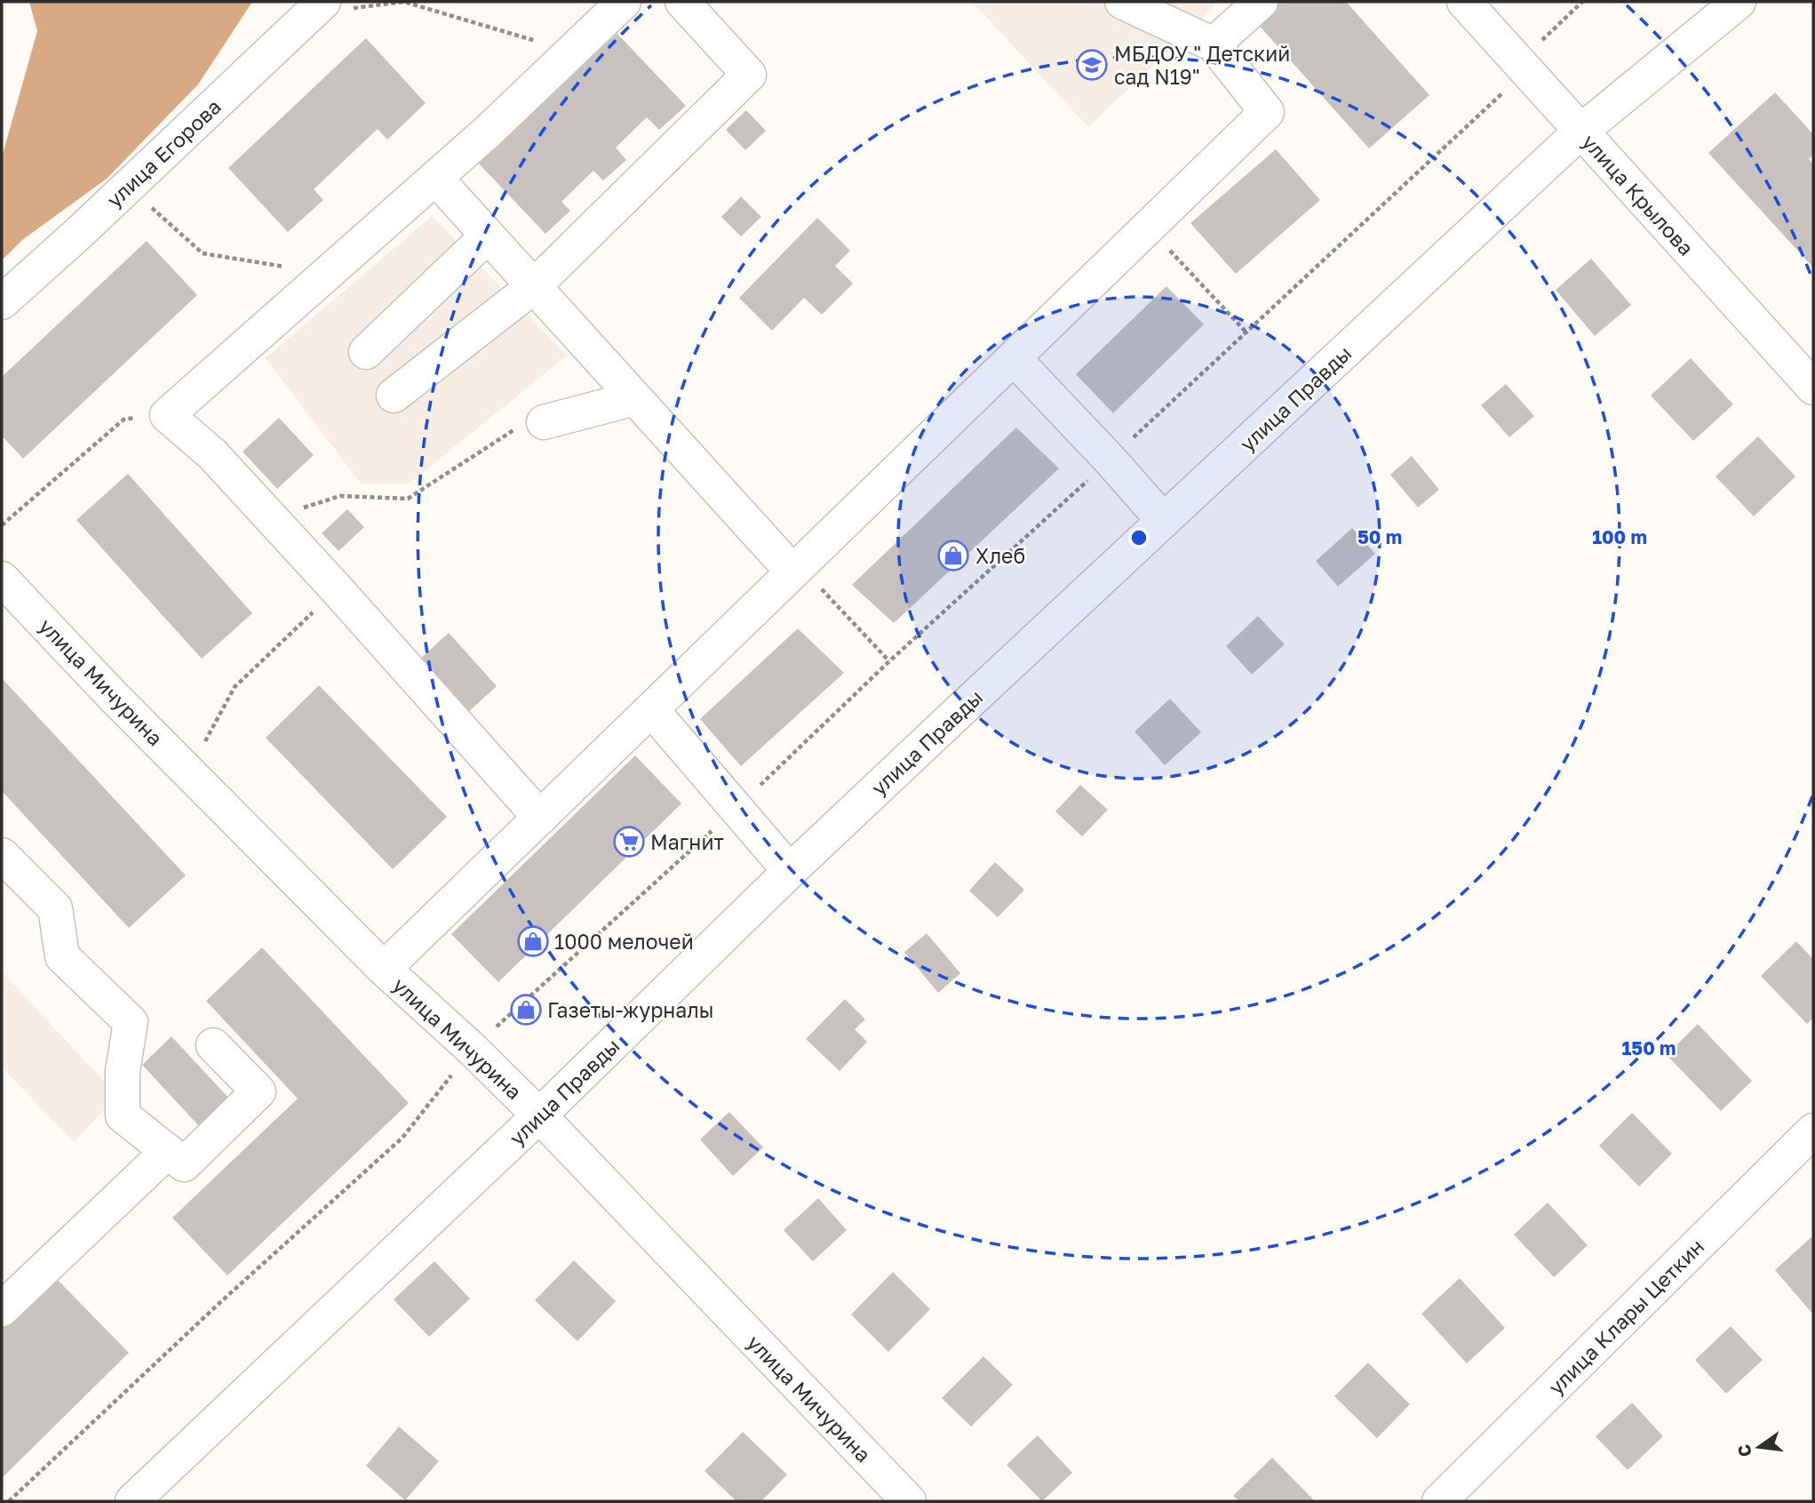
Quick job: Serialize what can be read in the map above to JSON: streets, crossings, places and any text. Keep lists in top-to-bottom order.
{
  "streets": {
    "street": [
      "улица Егорова",
      "улица Крылова",
      "улица Правды",
      "улица Мичурина",
      "улица Клары Цеткин"
    ]
  },
  "crossings": [
    ["улица Крылова", "улица Правды"],
    ["улица Правды", "улица Мичурина"]
  ],
  "places": {
    "school or university": ["МБДОУ \" Детский сад N19\""],
    "shop": ["Хлеб", "1000 мелочей", "Газеты-журналы"],
    "supermarket": ["Магнит"]
  },
  "north": "left",
  "rings": ["50 m", "100 m", "150 m"]
}
